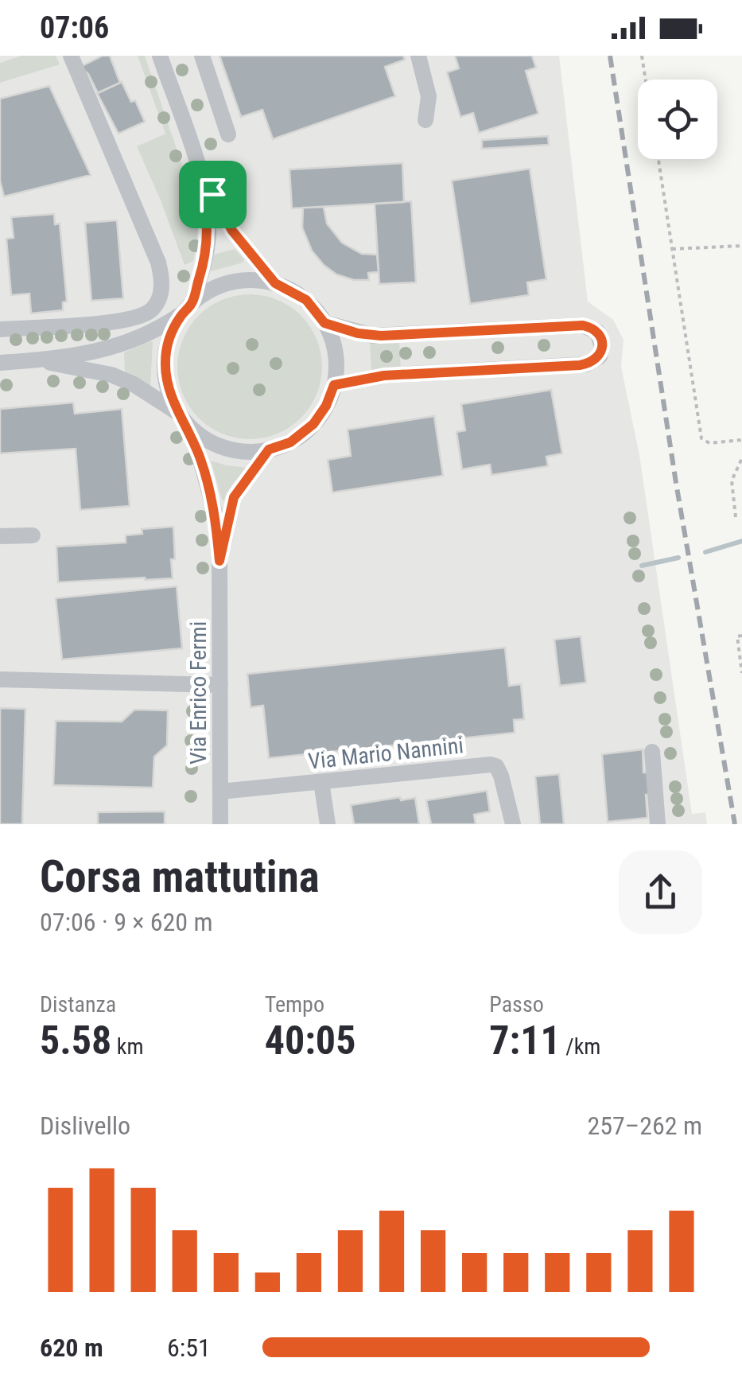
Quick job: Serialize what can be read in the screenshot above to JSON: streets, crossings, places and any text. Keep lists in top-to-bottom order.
{
  "streets": {
    "street": ["Via Enrico Fermi", "Via Mario Nannini"]
  },
  "crossings": [
    ["Via Enrico Fermi", "Via Mario Nannini"]
  ],
  "page": {
    "status": "07:06",
    "heading": ["Corsa mattutina", "07:06 · 9 × 620 m"],
    "stats": [
      ["Distanza", "5.58 km"],
      ["Tempo", "40:05"],
      ["Passo", "7:11 /km"]
    ],
    "chart": ["Dislivello", "257–262 m"],
    "list": [
      {
        "name": "620 m",
        "note": "6:51"
      }
    ]
  }
}
